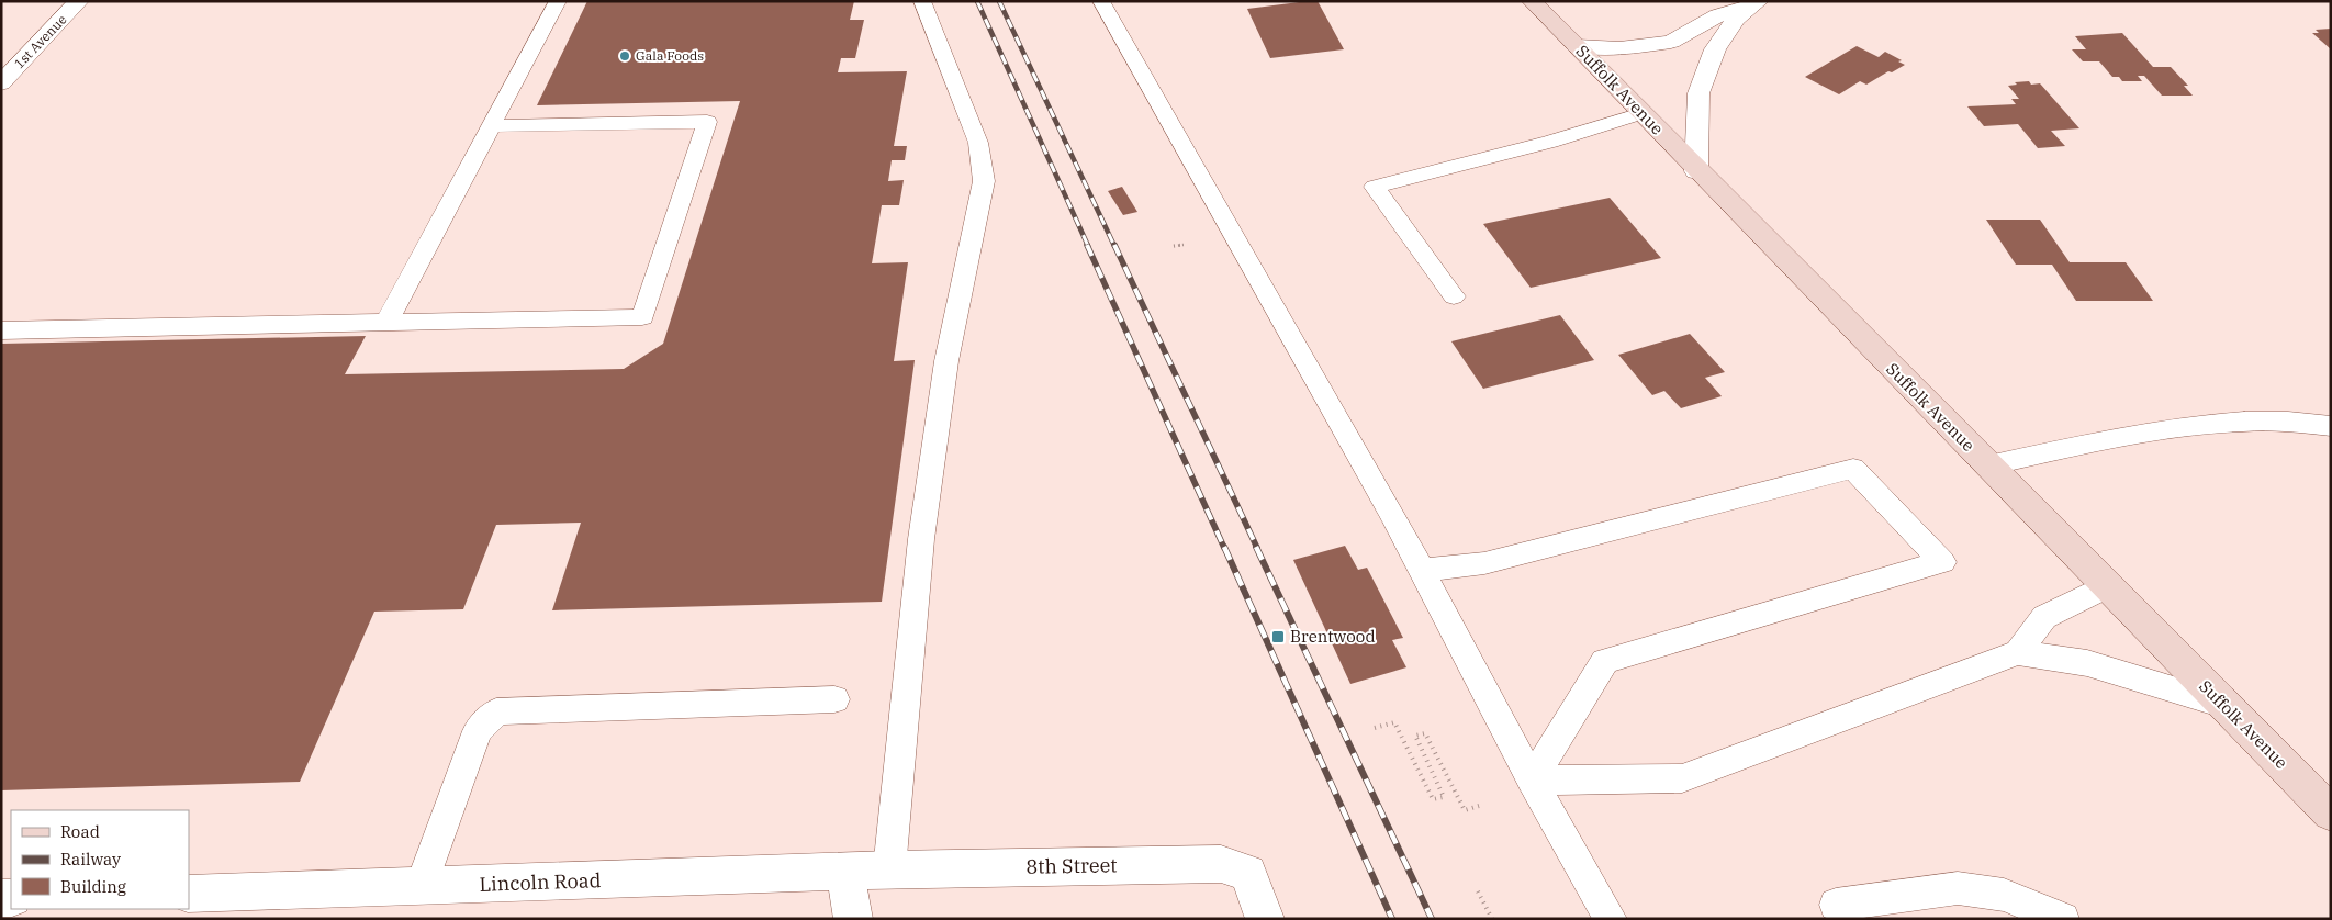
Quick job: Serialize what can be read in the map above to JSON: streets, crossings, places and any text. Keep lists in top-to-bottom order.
{
  "streets": {
    "main road": ["Suffolk Avenue"],
    "street": ["1st Avenue", "8th Street", "Lincoln Road"]
  },
  "crossings": [
    ["8th Street", "Lincoln Road"]
  ],
  "places": {
    "other": ["Gala Foods"],
    "transit": ["Brentwood"]
  },
  "legend": ["Road", "Railway", "Building"]
}
